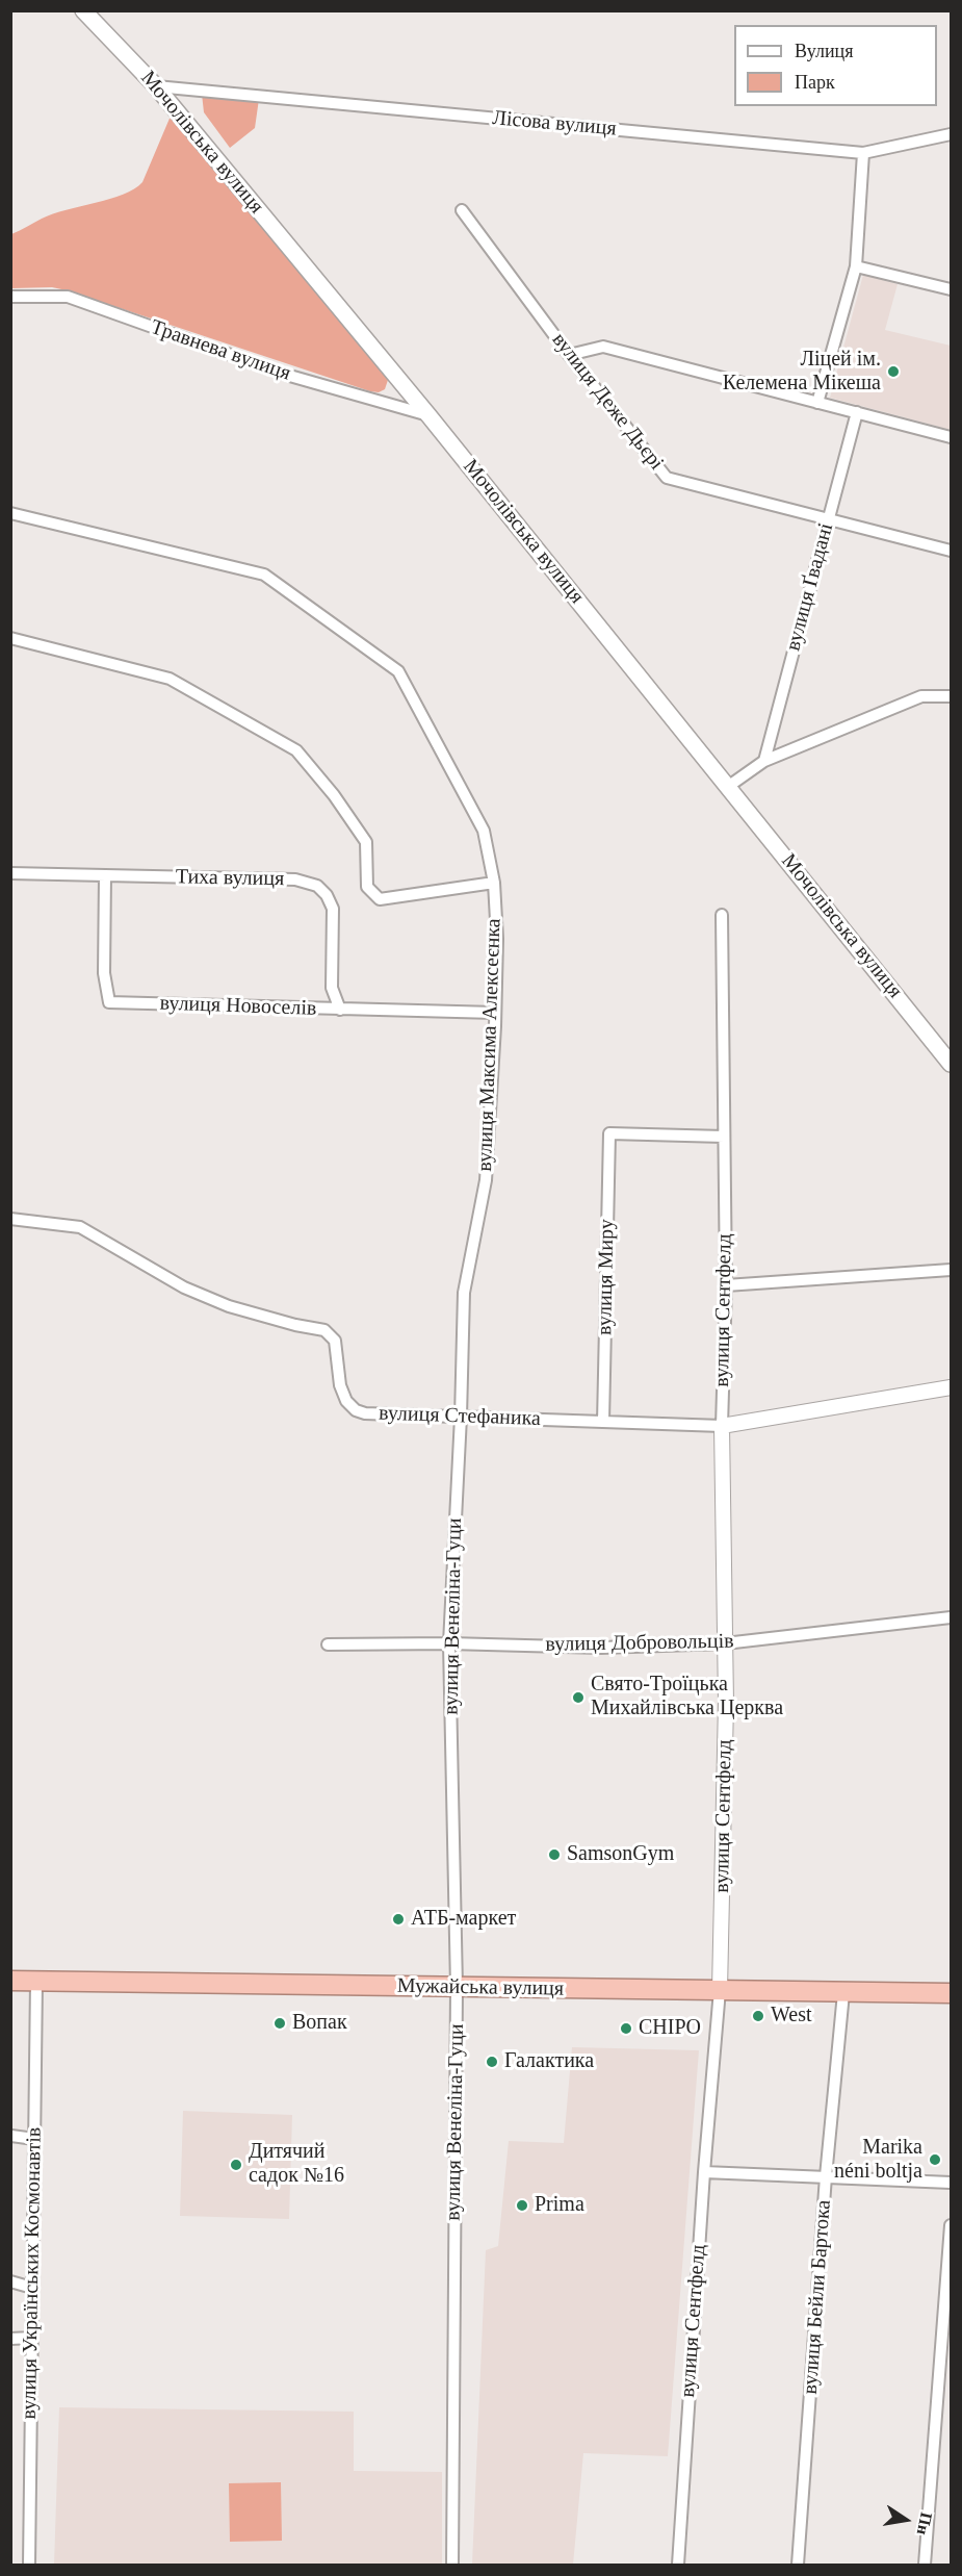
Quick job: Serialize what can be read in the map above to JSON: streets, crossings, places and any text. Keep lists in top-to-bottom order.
{
  "streets": {
    "highway": ["Мужайська вулиця"],
    "main road": ["Мочолівська вулиця"],
    "street": [
      "Лісова вулиця",
      "Травнева вулиця",
      "вулиця Деже Дьєрі",
      "вулиця Ґвадані",
      "Тиха вулиця",
      "вулиця Новоселів",
      "вулиця Максима Алексеєнка",
      "вулиця Миру",
      "вулиця Сентфелд",
      "вулиця Стефаника",
      "вулиця Венеліна-Гуци",
      "вулиця Добровольців",
      "вулиця Українських Космонавтів",
      "вулиця Бейли Бартока"
    ]
  },
  "crossings": [
    ["Лісова вулиця", "Мочолівська вулиця"],
    ["Мочолівська вулиця", "Травнева вулиця"],
    ["вулиця Деже Дьєрі", "вулиця Ґвадані"],
    ["Тиха вулиця", "вулиця Новоселів"],
    ["вулиця Новоселів", "вулиця Максима Алексеєнка"],
    ["вулиця Максима Алексеєнка", "вулиця Стефаника"],
    ["вулиця Максима Алексеєнка", "вулиця Венеліна-Гуци"],
    ["вулиця Миру", "вулиця Сентфелд"],
    ["вулиця Миру", "вулиця Стефаника"],
    ["вулиця Сентфелд", "вулиця Стефаника"],
    ["вулиця Сентфелд", "вулиця Добровольців"],
    ["вулиця Сентфелд", "Мужайська вулиця"],
    ["вулиця Стефаника", "вулиця Венеліна-Гуци"],
    ["вулиця Венеліна-Гуци", "вулиця Добровольців"],
    ["вулиця Венеліна-Гуци", "Мужайська вулиця"],
    ["Мужайська вулиця", "вулиця Українських Космонавтів"],
    ["Мужайська вулиця", "вулиця Бейли Бартока"]
  ],
  "places": [
    "Ліцей ім. Келемена Мікеша",
    "Свято-Троїцька Михайлівська Церква",
    "SamsonGym",
    "АТБ-маркет",
    "West",
    "Вопак",
    "CHIPO",
    "Галактика",
    "Marika néni boltja",
    "Дитячий садок №16",
    "Prima"
  ],
  "legend": ["Вулиця", "Парк"],
  "north": "right"
}
